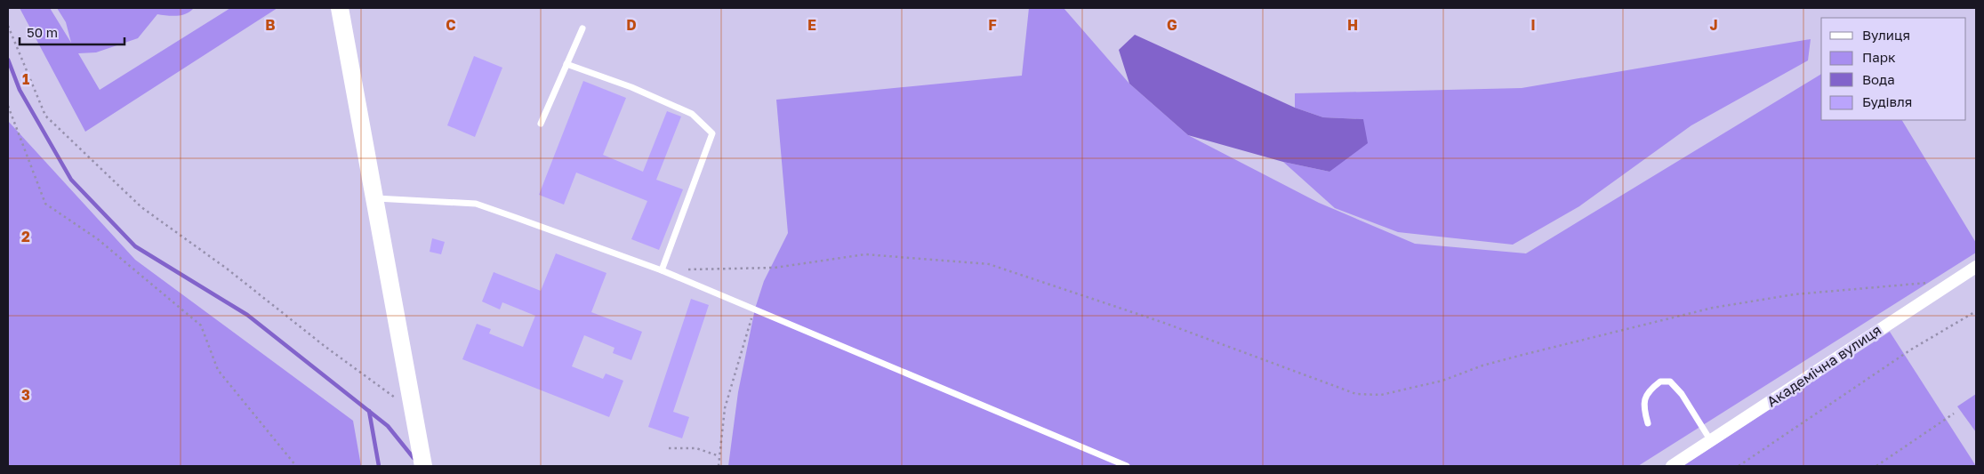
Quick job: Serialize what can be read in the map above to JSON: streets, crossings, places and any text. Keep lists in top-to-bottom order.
{
  "streets": {
    "street": ["Академічна вулиця"]
  },
  "legend": [
    "Вулиця",
    "Парк",
    "Вода",
    "Будівля"
  ],
  "scale_bar": "50 m",
  "grid": {
    "columns": [
      "B",
      "C",
      "D",
      "E",
      "F",
      "G",
      "H",
      "I",
      "J"
    ],
    "rows": ["1", "2", "3"]
  }
}
